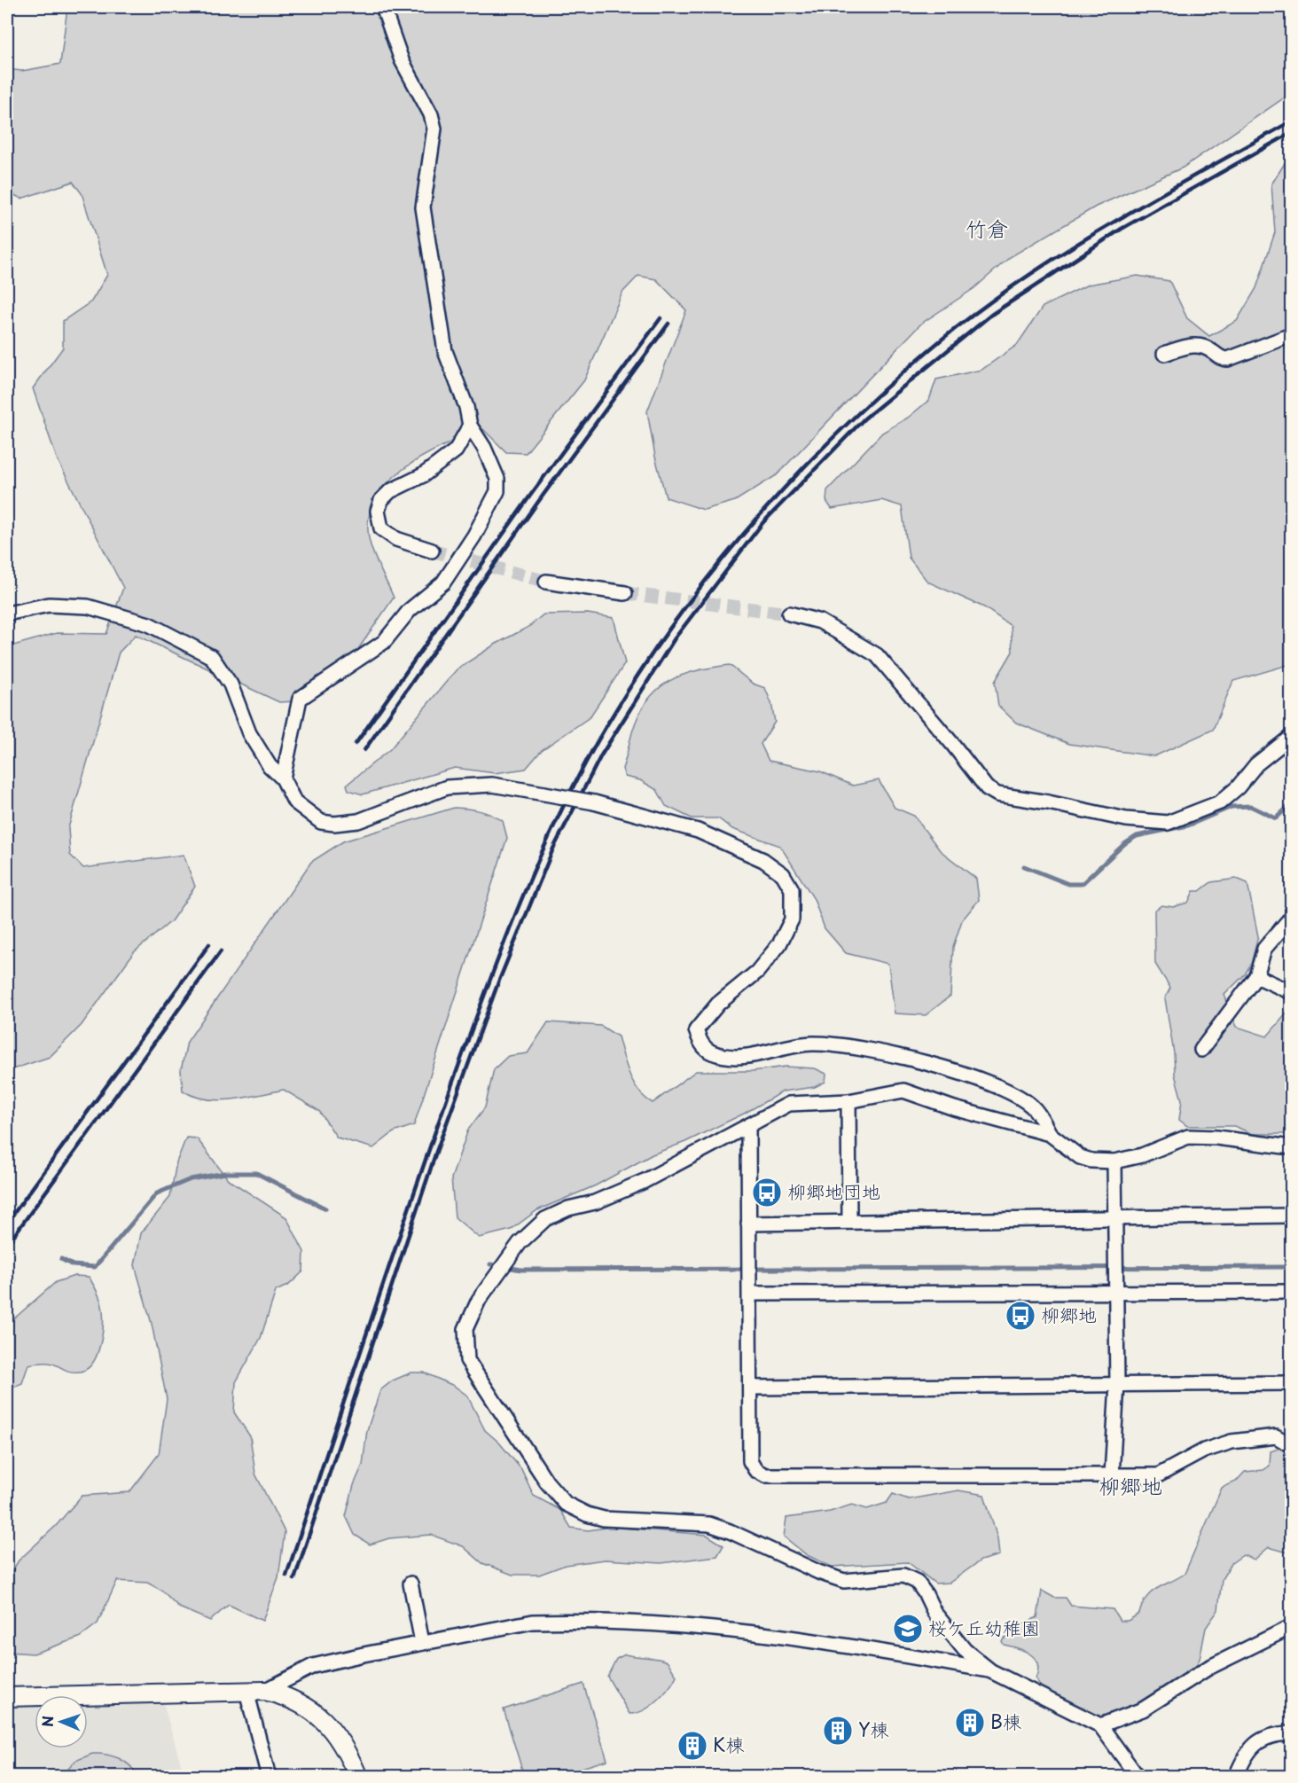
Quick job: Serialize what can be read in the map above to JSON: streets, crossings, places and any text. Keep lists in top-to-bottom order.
{
  "districts": ["竹倉", "柳郷地"],
  "places": {
    "bus stop": ["柳郷地団地", "柳郷地"],
    "school or university": ["桜ケ丘幼稚園"],
    "building": ["B棟", "Y棟", "K棟"]
  },
  "north": "left"
}
